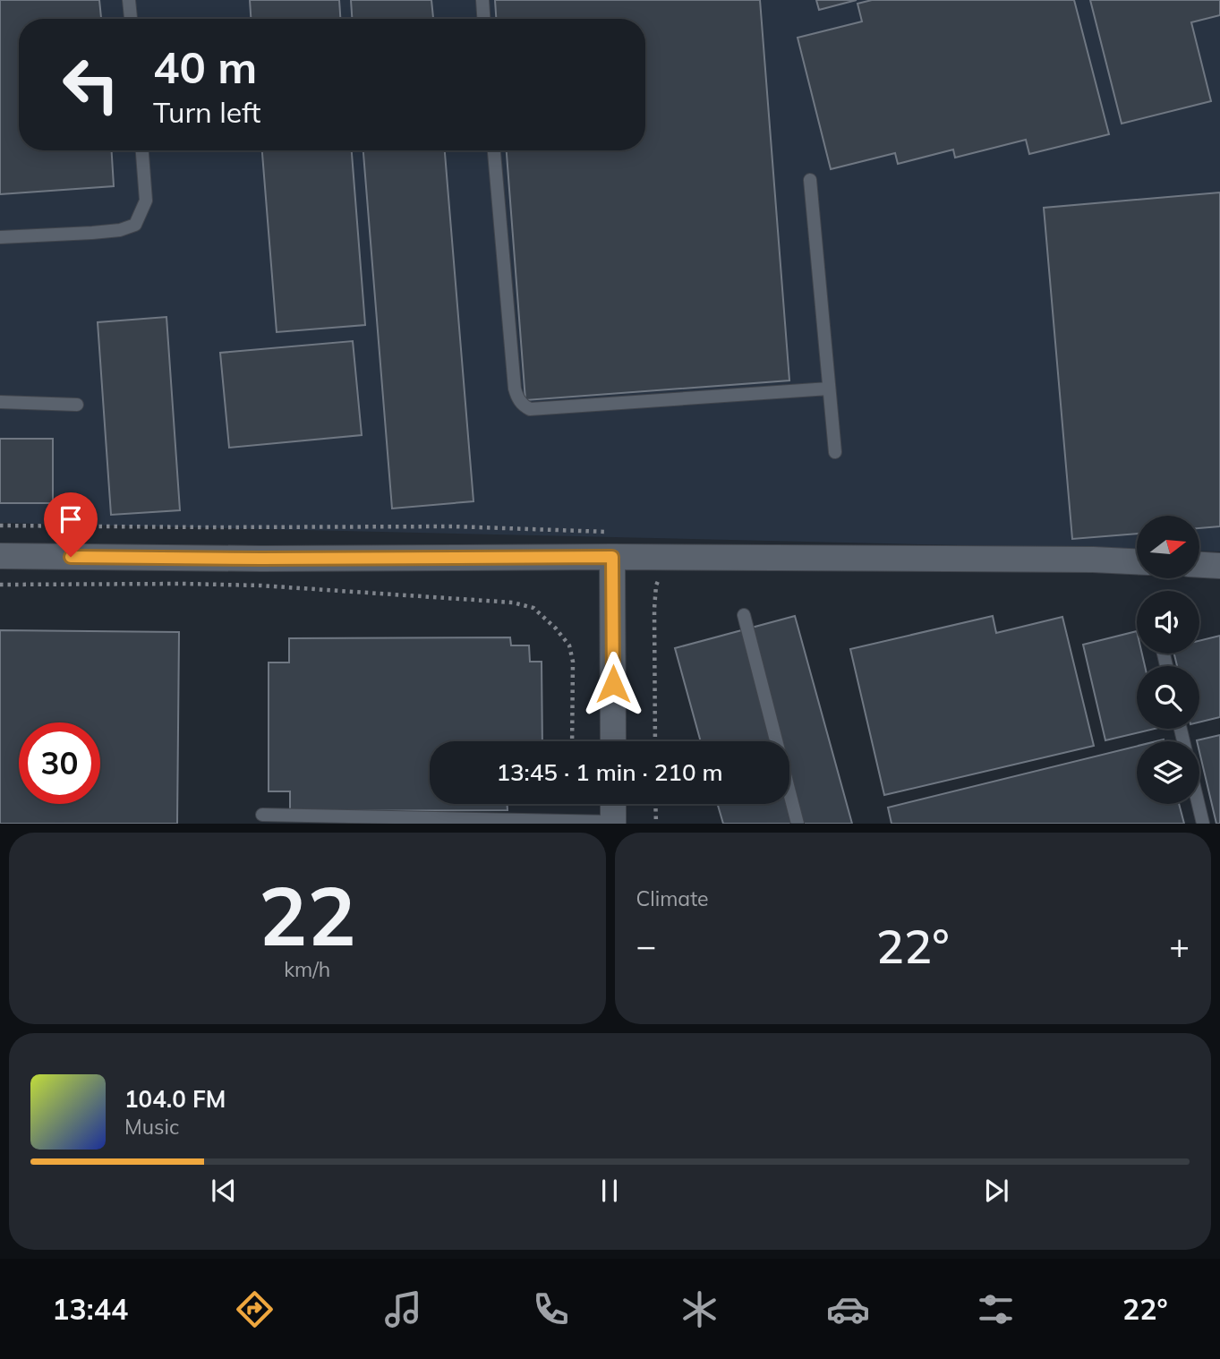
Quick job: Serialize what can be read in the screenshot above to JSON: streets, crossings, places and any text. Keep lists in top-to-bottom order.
{
  "north": "right",
  "page": {
    "turn": ["40 m", "Turn left"],
    "limit": "30",
    "trip": "13:45 · 1 min · 210 m",
    "tile": [
      ["22", "km/h"],
      "Climate"
    ],
    "heat": ["−", "22°", "+"],
    "song": ["104.0 FM", "Music"],
    "tabs": ["13:44", "22°"]
  }
}
